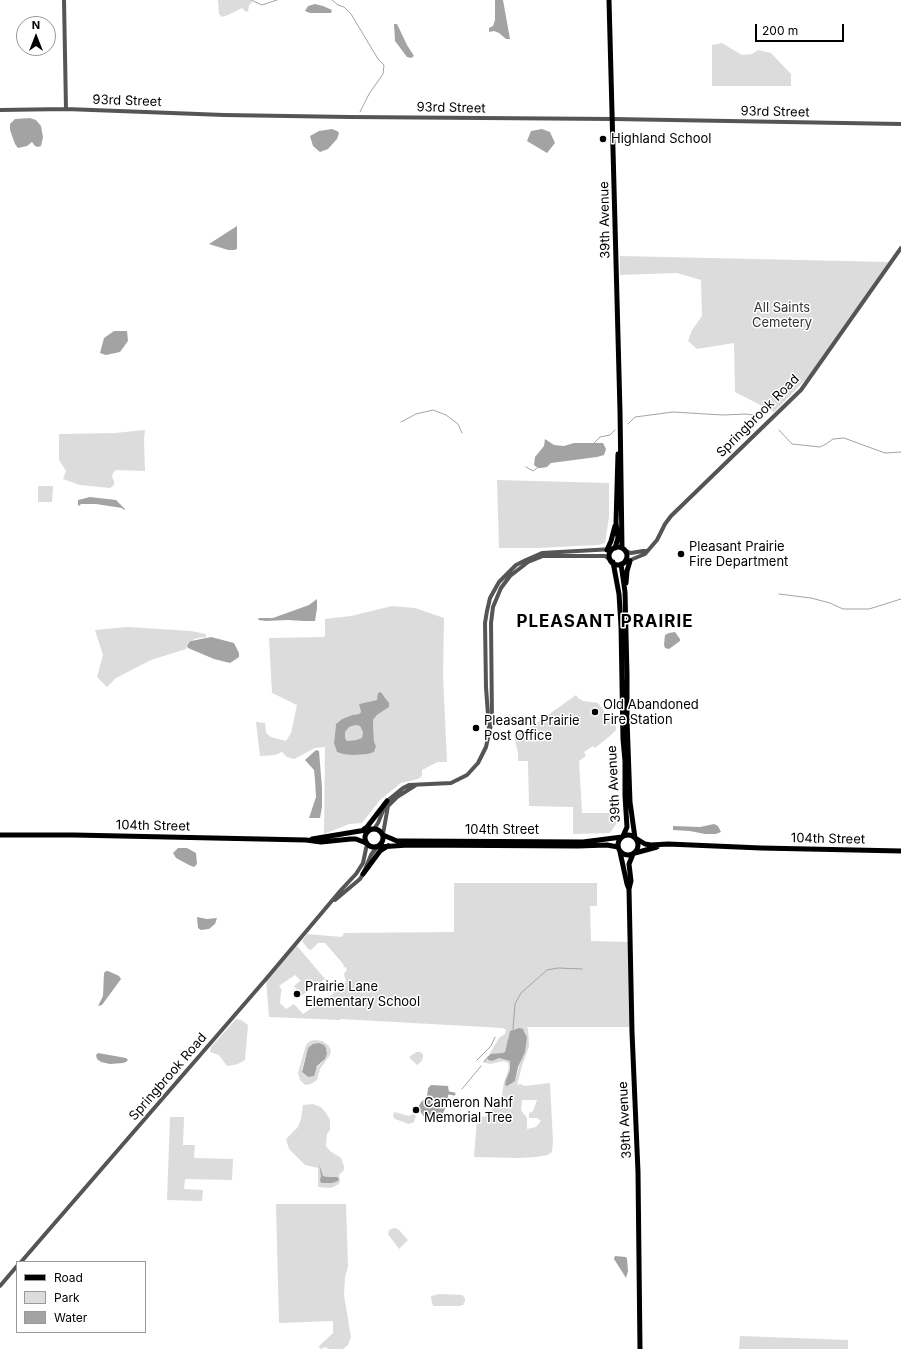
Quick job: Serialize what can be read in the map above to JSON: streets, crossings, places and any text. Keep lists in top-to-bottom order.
{
  "streets": {
    "main road": ["39th Avenue", "104th Street"],
    "street": ["93rd Street", "Springbrook Road"]
  },
  "crossings": [
    ["93rd Street", "39th Avenue"],
    ["39th Avenue", "Springbrook Road"],
    ["39th Avenue", "104th Street"],
    ["Springbrook Road", "104th Street"]
  ],
  "districts": ["PLEASANT PRAIRIE"],
  "parks": ["All Saints Cemetery"],
  "places": [
    "Highland School",
    "Pleasant Prairie Fire Department",
    "Old Abandoned Fire Station",
    "Pleasant Prairie Post Office",
    "Prairie Lane Elementary School",
    "Cameron Nahf Memorial Tree"
  ],
  "legend": ["Road", "Park", "Water"],
  "scale_bar": "200 m",
  "north": "top"
}
